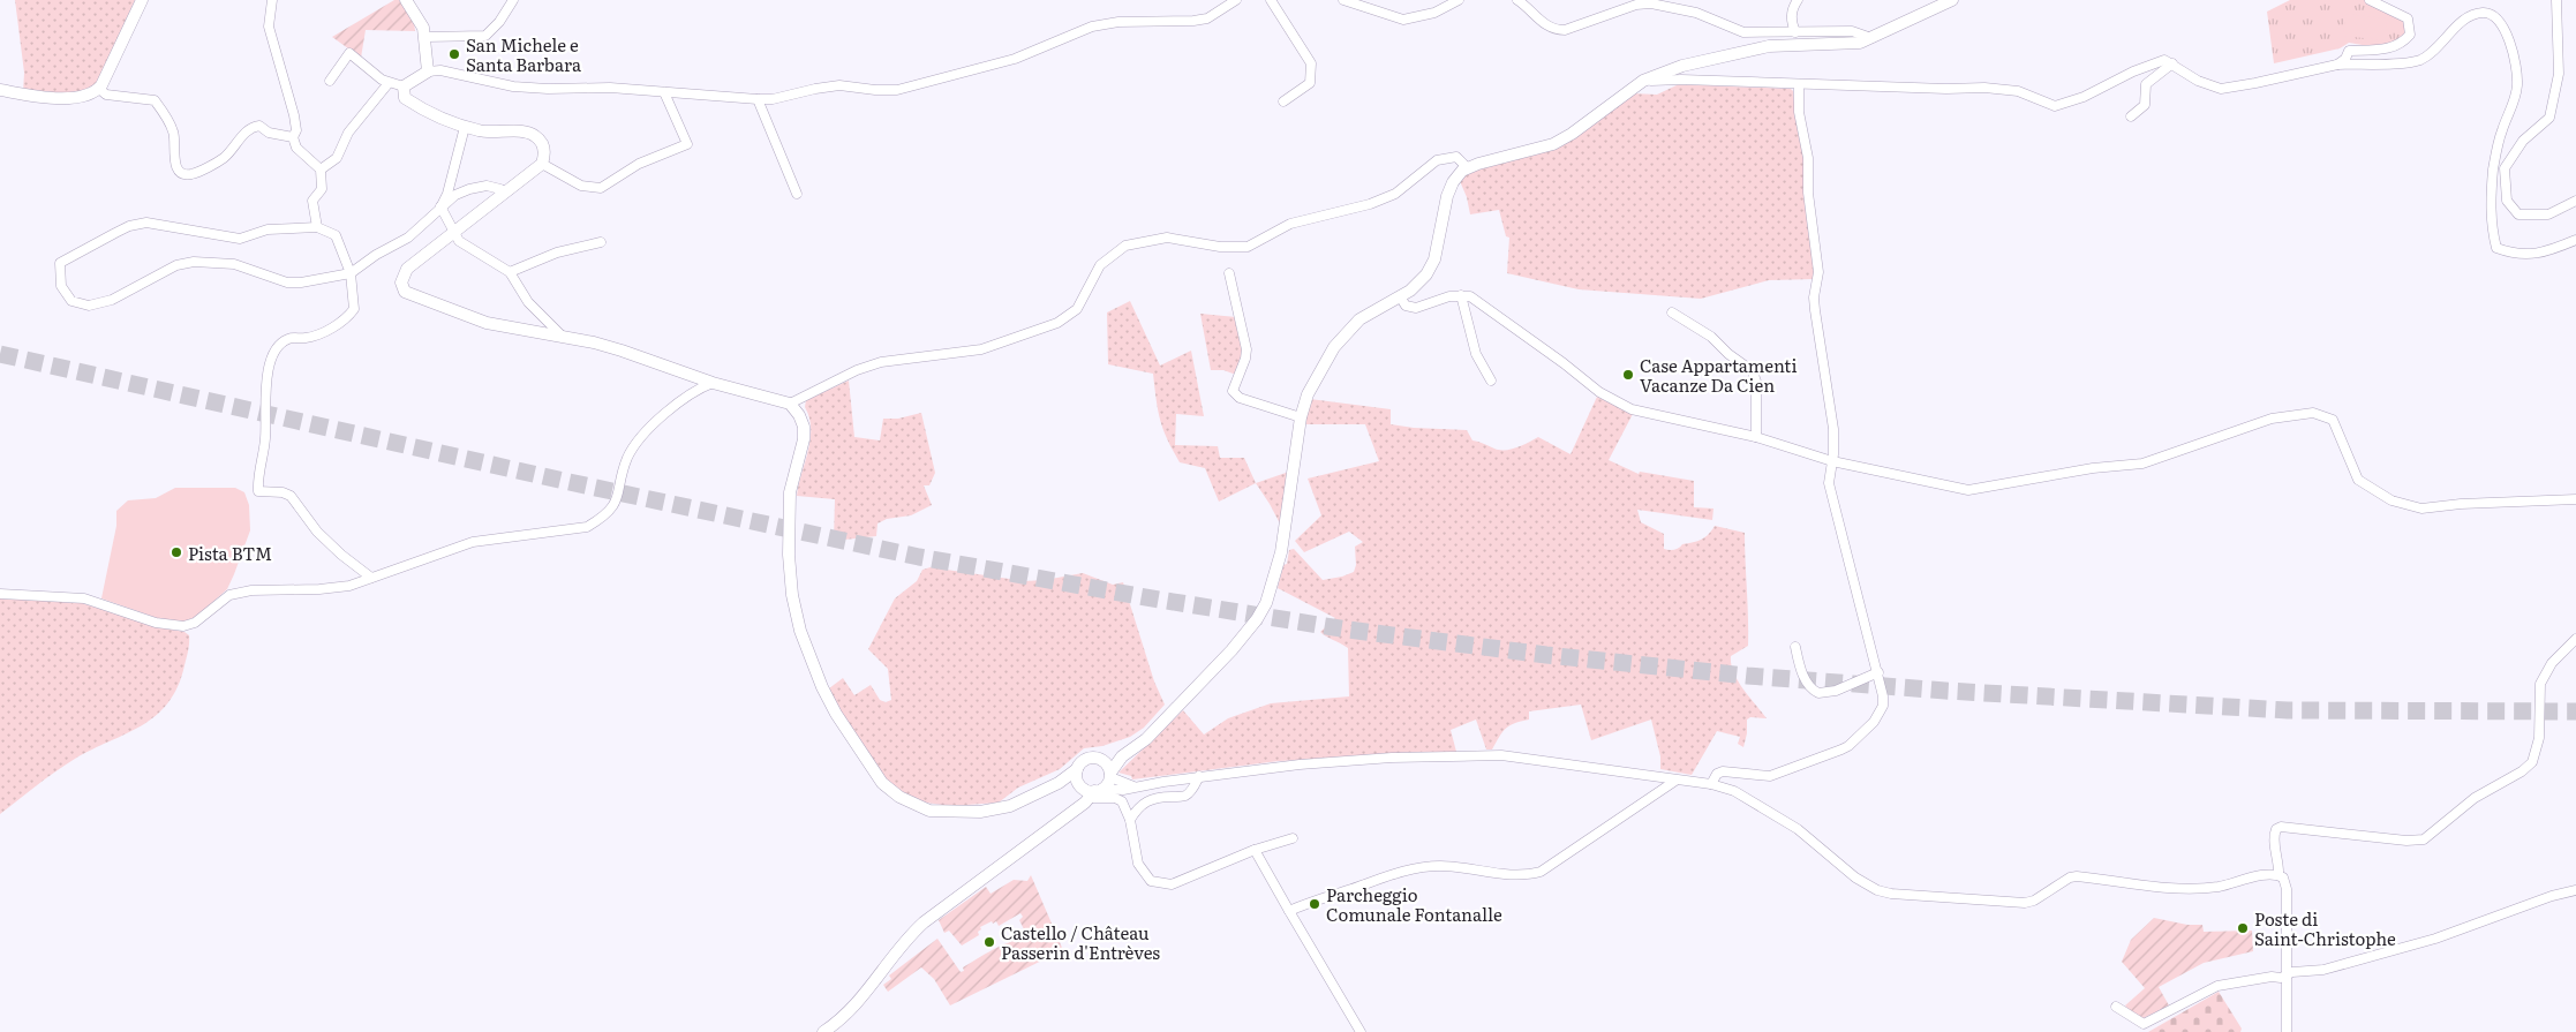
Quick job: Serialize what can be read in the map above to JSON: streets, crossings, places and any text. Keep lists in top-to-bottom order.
{
  "places": [
    "San Michele e Santa Barbara",
    "Case Appartamenti Vacanze Da Cien",
    "Pista BTM",
    "Parcheggio Comunale Fontanalle",
    "Poste di Saint-Christophe",
    "Castello / Château Passerin d'Entrèves"
  ]
}
